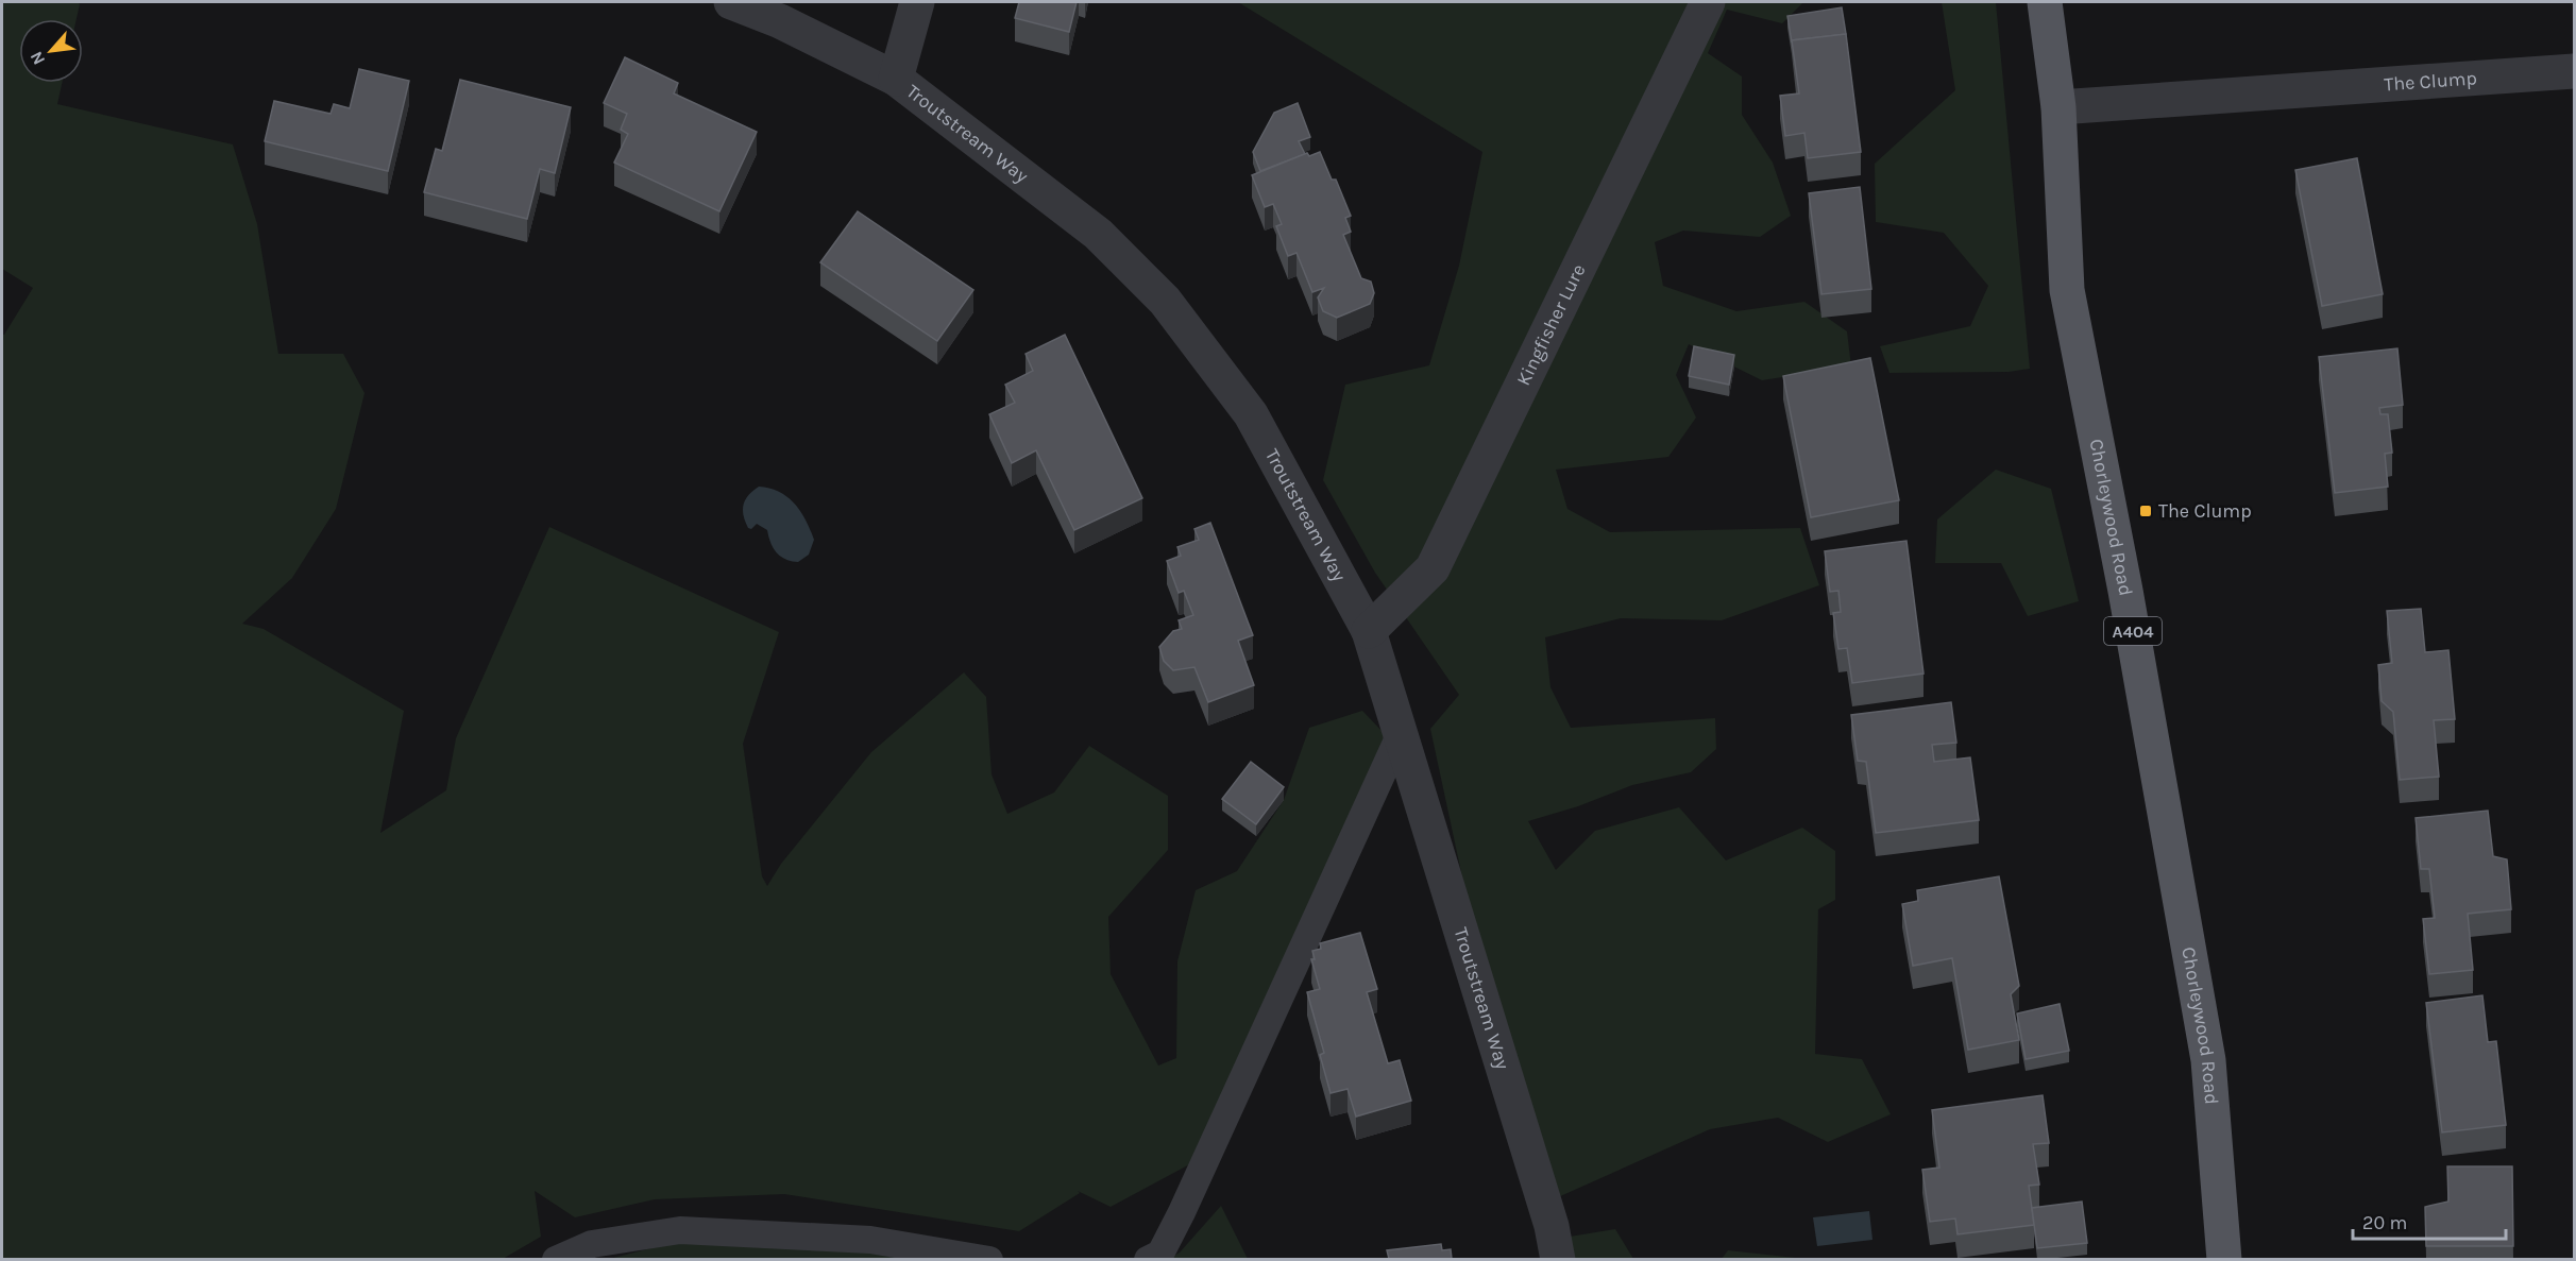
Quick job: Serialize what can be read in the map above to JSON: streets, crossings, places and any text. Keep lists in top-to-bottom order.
{
  "streets": {
    "main road": ["Chorleywood Road", "A404"],
    "street": ["The Clump", "Troutstream Way", "Kingfisher Lure"]
  },
  "crossings": [
    ["The Clump", "Chorleywood Road"],
    ["Troutstream Way", "Kingfisher Lure"]
  ],
  "places": {
    "transit": ["The Clump"]
  },
  "scale_bar": "20 m",
  "north": "bottom left"
}
